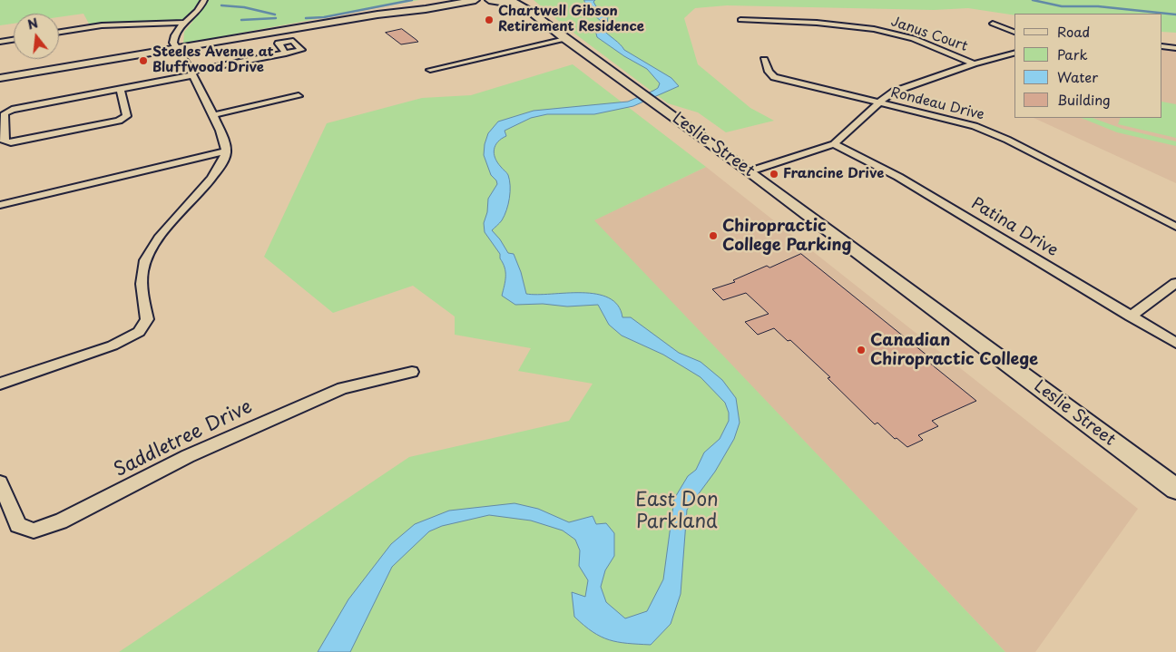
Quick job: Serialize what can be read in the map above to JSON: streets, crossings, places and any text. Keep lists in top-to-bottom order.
{
  "streets": {
    "main road": ["Leslie Street"],
    "street": [
      "Janus Court",
      "Rondeau Drive",
      "Patina Drive",
      "Saddletree Drive"
    ]
  },
  "parks": ["East Don Parkland"],
  "places": [
    "Chartwell Gibson Retirement Residence",
    "Steeles Avenue at Bluffwood Drive",
    "Francine Drive",
    "Chiropractic College Parking",
    "Canadian Chiropractic College"
  ],
  "legend": [
    "Road",
    "Park",
    "Water",
    "Building"
  ],
  "north": "top"
}
